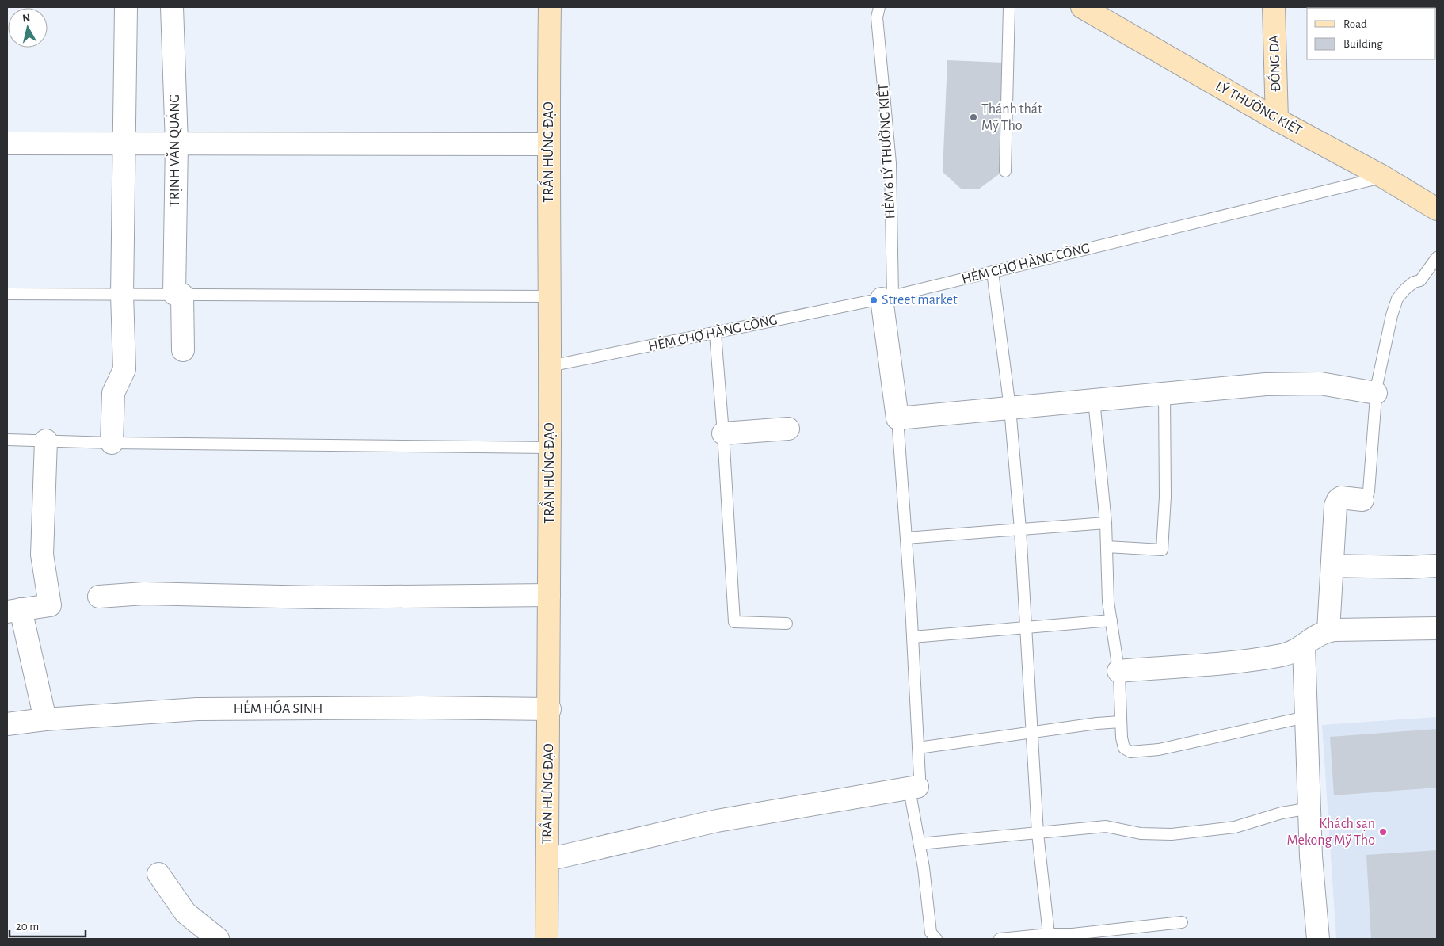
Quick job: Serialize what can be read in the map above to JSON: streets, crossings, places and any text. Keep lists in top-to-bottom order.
{
  "streets": {
    "street": [
      "ĐỐNG ĐA",
      "LÝ THƯỜNG KIỆT",
      "TRỊNH VĂN QUẢNG",
      "TRẦN HƯNG ĐẠO",
      "HẺM HÓA SINH"
    ],
    "lane": ["HẺM 6 LÝ THƯỜNG KIỆT", "HẺM CHỢ HÀNG CÒNG"]
  },
  "crossings": [
    ["ĐỐNG ĐA", "LÝ THƯỜNG KIỆT"],
    ["LÝ THƯỜNG KIỆT", "HẺM CHỢ HÀNG CÒNG"],
    ["HẺM 6 LÝ THƯỜNG KIỆT", "HẺM CHỢ HÀNG CÒNG"],
    ["TRẦN HƯNG ĐẠO", "HẺM CHỢ HÀNG CÒNG"],
    ["TRẦN HƯNG ĐẠO", "HẺM HÓA SINH"]
  ],
  "places": ["Thánh thất Mỹ Tho", "Street market", "Khách sạn Mekong Mỹ Tho"],
  "legend": ["Road", "Building"],
  "scale_bar": "20 m",
  "north": "top"
}
